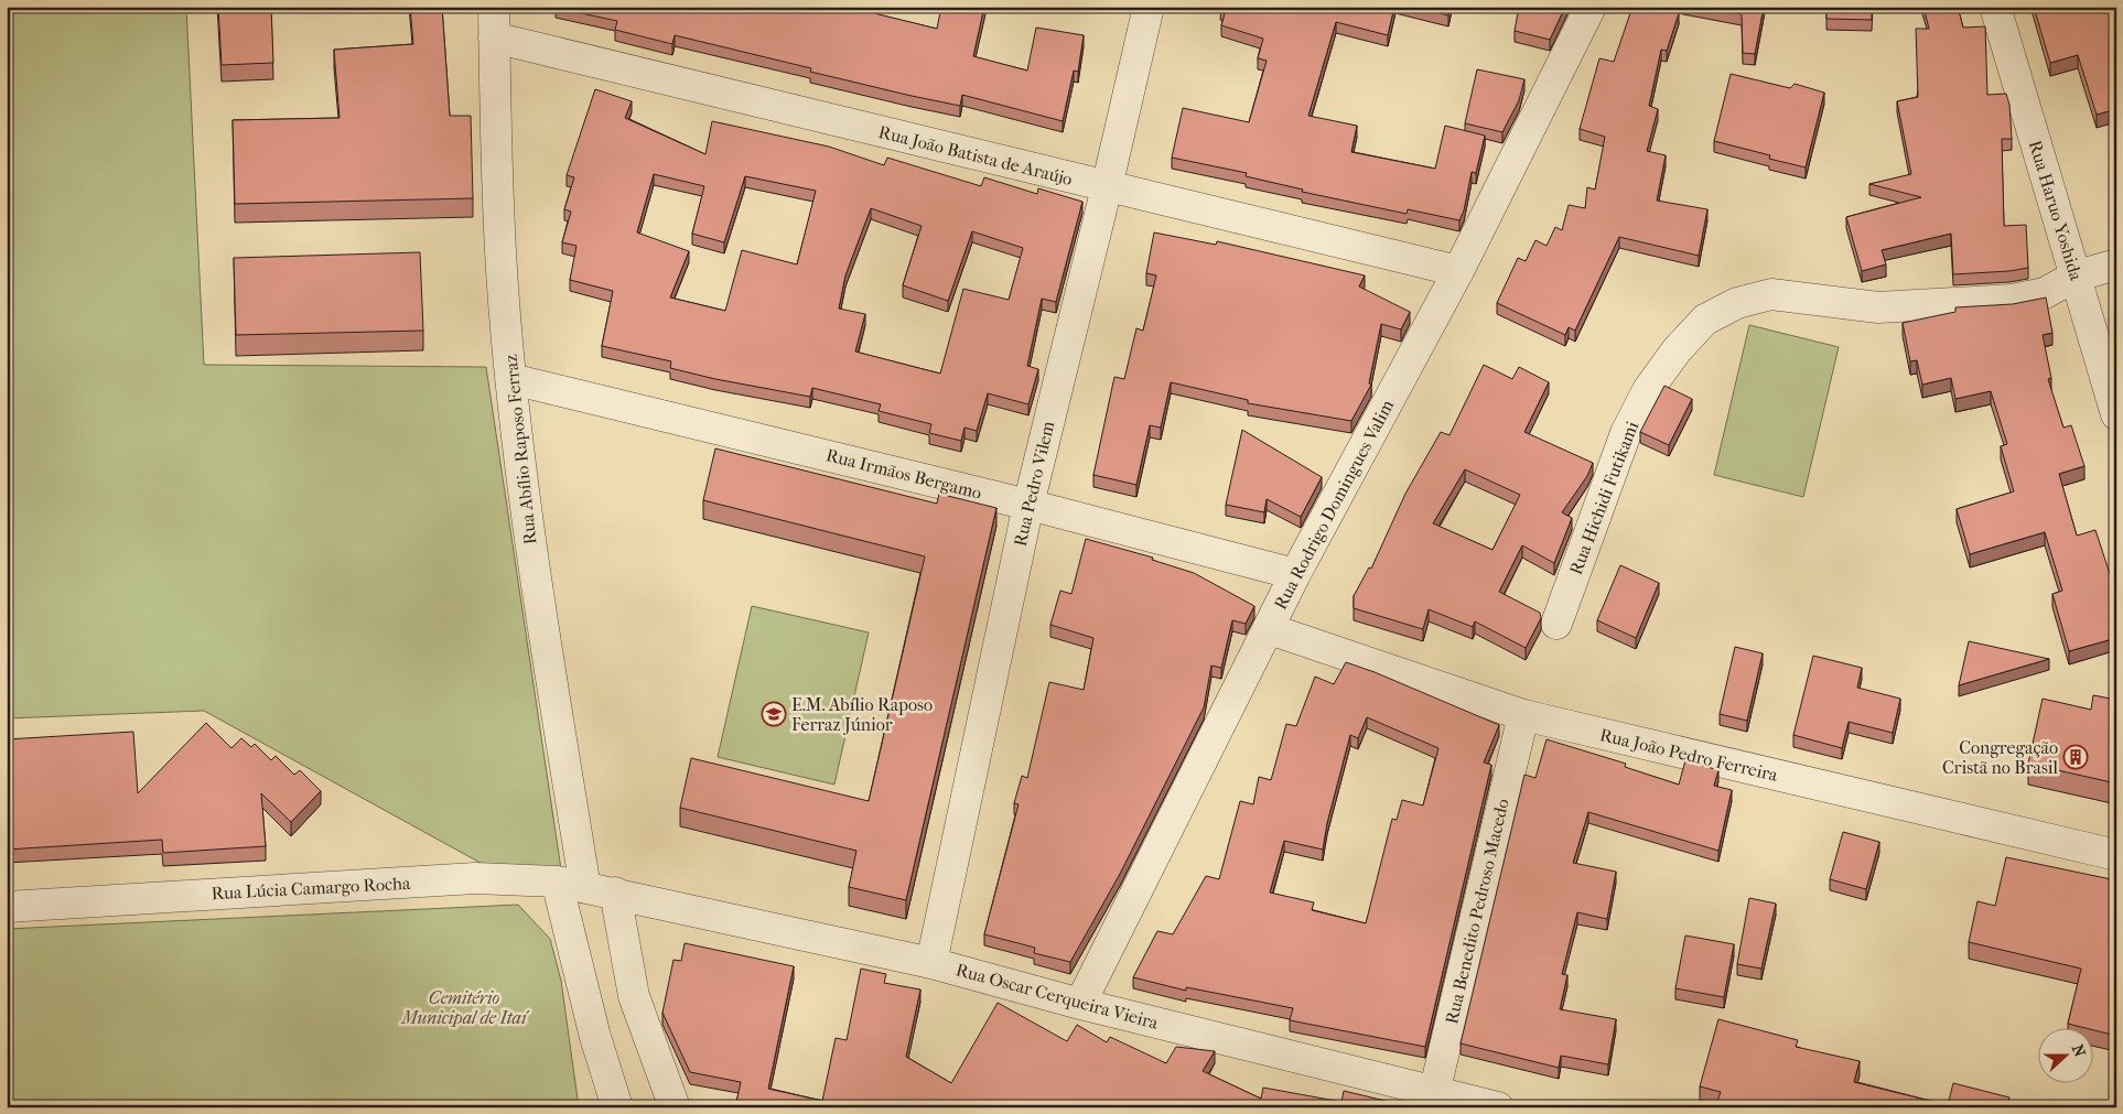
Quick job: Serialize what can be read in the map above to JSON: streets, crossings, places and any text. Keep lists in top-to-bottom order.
{
  "streets": {
    "street": [
      "Rua João Batista de Araújo",
      "Rua Haruo Yoshida",
      "Rua Abílio Raposo Ferraz",
      "Rua Irmãos Bergamo",
      "Rua Pedro Vilem",
      "Rua Hichidi Futikami",
      "Rua Rodrigo Domingues Valim",
      "Rua João Pedro Ferreira",
      "Rua Lúcia Camargo Rocha",
      "Rua Benedito Pedroso Macedo",
      "Rua Oscar Cerqueira Vieira"
    ]
  },
  "crossings": [
    ["Rua João Batista de Araújo", "Rua Abílio Raposo Ferraz"],
    ["Rua João Batista de Araújo", "Rua Pedro Vilem"],
    ["Rua João Batista de Araújo", "Rua Rodrigo Domingues Valim"],
    ["Rua Haruo Yoshida", "Rua Hichidi Futikami"],
    ["Rua Abílio Raposo Ferraz", "Rua Irmãos Bergamo"],
    ["Rua Abílio Raposo Ferraz", "Rua Lúcia Camargo Rocha"],
    ["Rua Irmãos Bergamo", "Rua Pedro Vilem"],
    ["Rua Irmãos Bergamo", "Rua Rodrigo Domingues Valim"],
    ["Rua Pedro Vilem", "Rua Oscar Cerqueira Vieira"],
    ["Rua Rodrigo Domingues Valim", "Rua João Pedro Ferreira"],
    ["Rua Rodrigo Domingues Valim", "Rua Oscar Cerqueira Vieira"],
    ["Rua João Pedro Ferreira", "Rua Benedito Pedroso Macedo"],
    ["Rua Lúcia Camargo Rocha", "Rua Oscar Cerqueira Vieira"],
    ["Rua Benedito Pedroso Macedo", "Rua Oscar Cerqueira Vieira"]
  ],
  "parks": ["Cemitério Municipal de Itaí"],
  "places": {
    "school or university": ["E.M. Abílio Raposo Ferraz Júnior"],
    "building": ["Congregação Cristã no Brasil"]
  },
  "north": "right"
}
